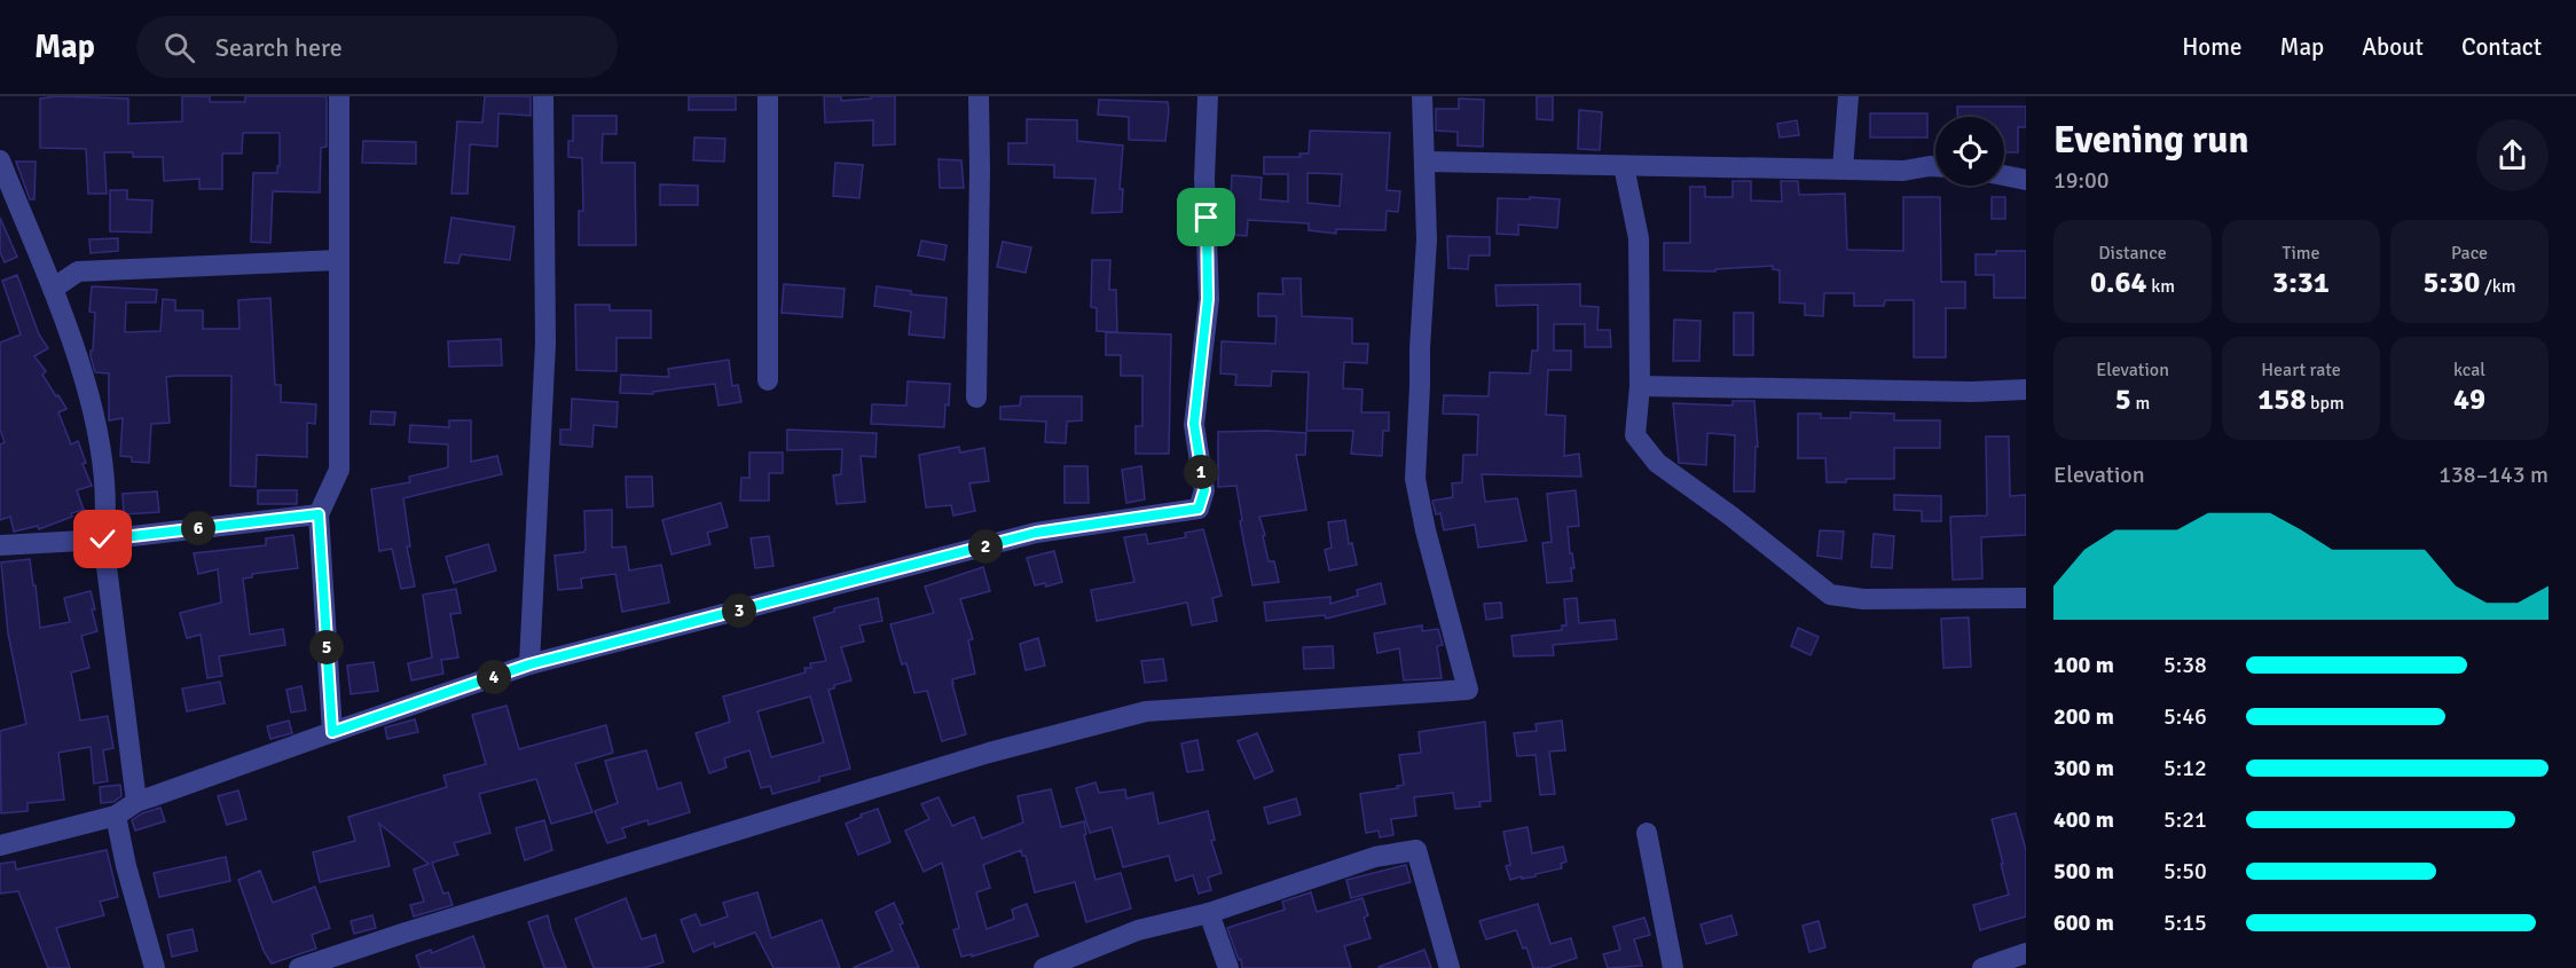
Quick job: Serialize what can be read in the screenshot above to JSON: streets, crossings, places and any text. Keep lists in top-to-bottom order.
{
  "page": {
    "header": "Map",
    "search": "Search here",
    "nav": [
      "Home",
      "Map",
      "About",
      "Contact"
    ],
    "heading": ["Evening run", "19:00"],
    "stats": [
      ["Distance", "0.64 km"],
      ["Time", "3:31"],
      ["Pace", "5:30 /km"],
      ["Elevation", "5 m"],
      ["Heart rate", "158 bpm"],
      ["kcal", "49"]
    ],
    "chart": ["Elevation", "138–143 m"],
    "pins": [
      "1",
      "6",
      "2",
      "3",
      "5",
      "4"
    ],
    "list": [
      {
        "name": "100 m",
        "note": "5:38"
      },
      {
        "name": "200 m",
        "note": "5:46"
      },
      {
        "name": "300 m",
        "note": "5:12"
      },
      {
        "name": "400 m",
        "note": "5:21"
      },
      {
        "name": "500 m",
        "note": "5:50"
      },
      {
        "name": "600 m",
        "note": "5:15"
      }
    ]
  }
}
